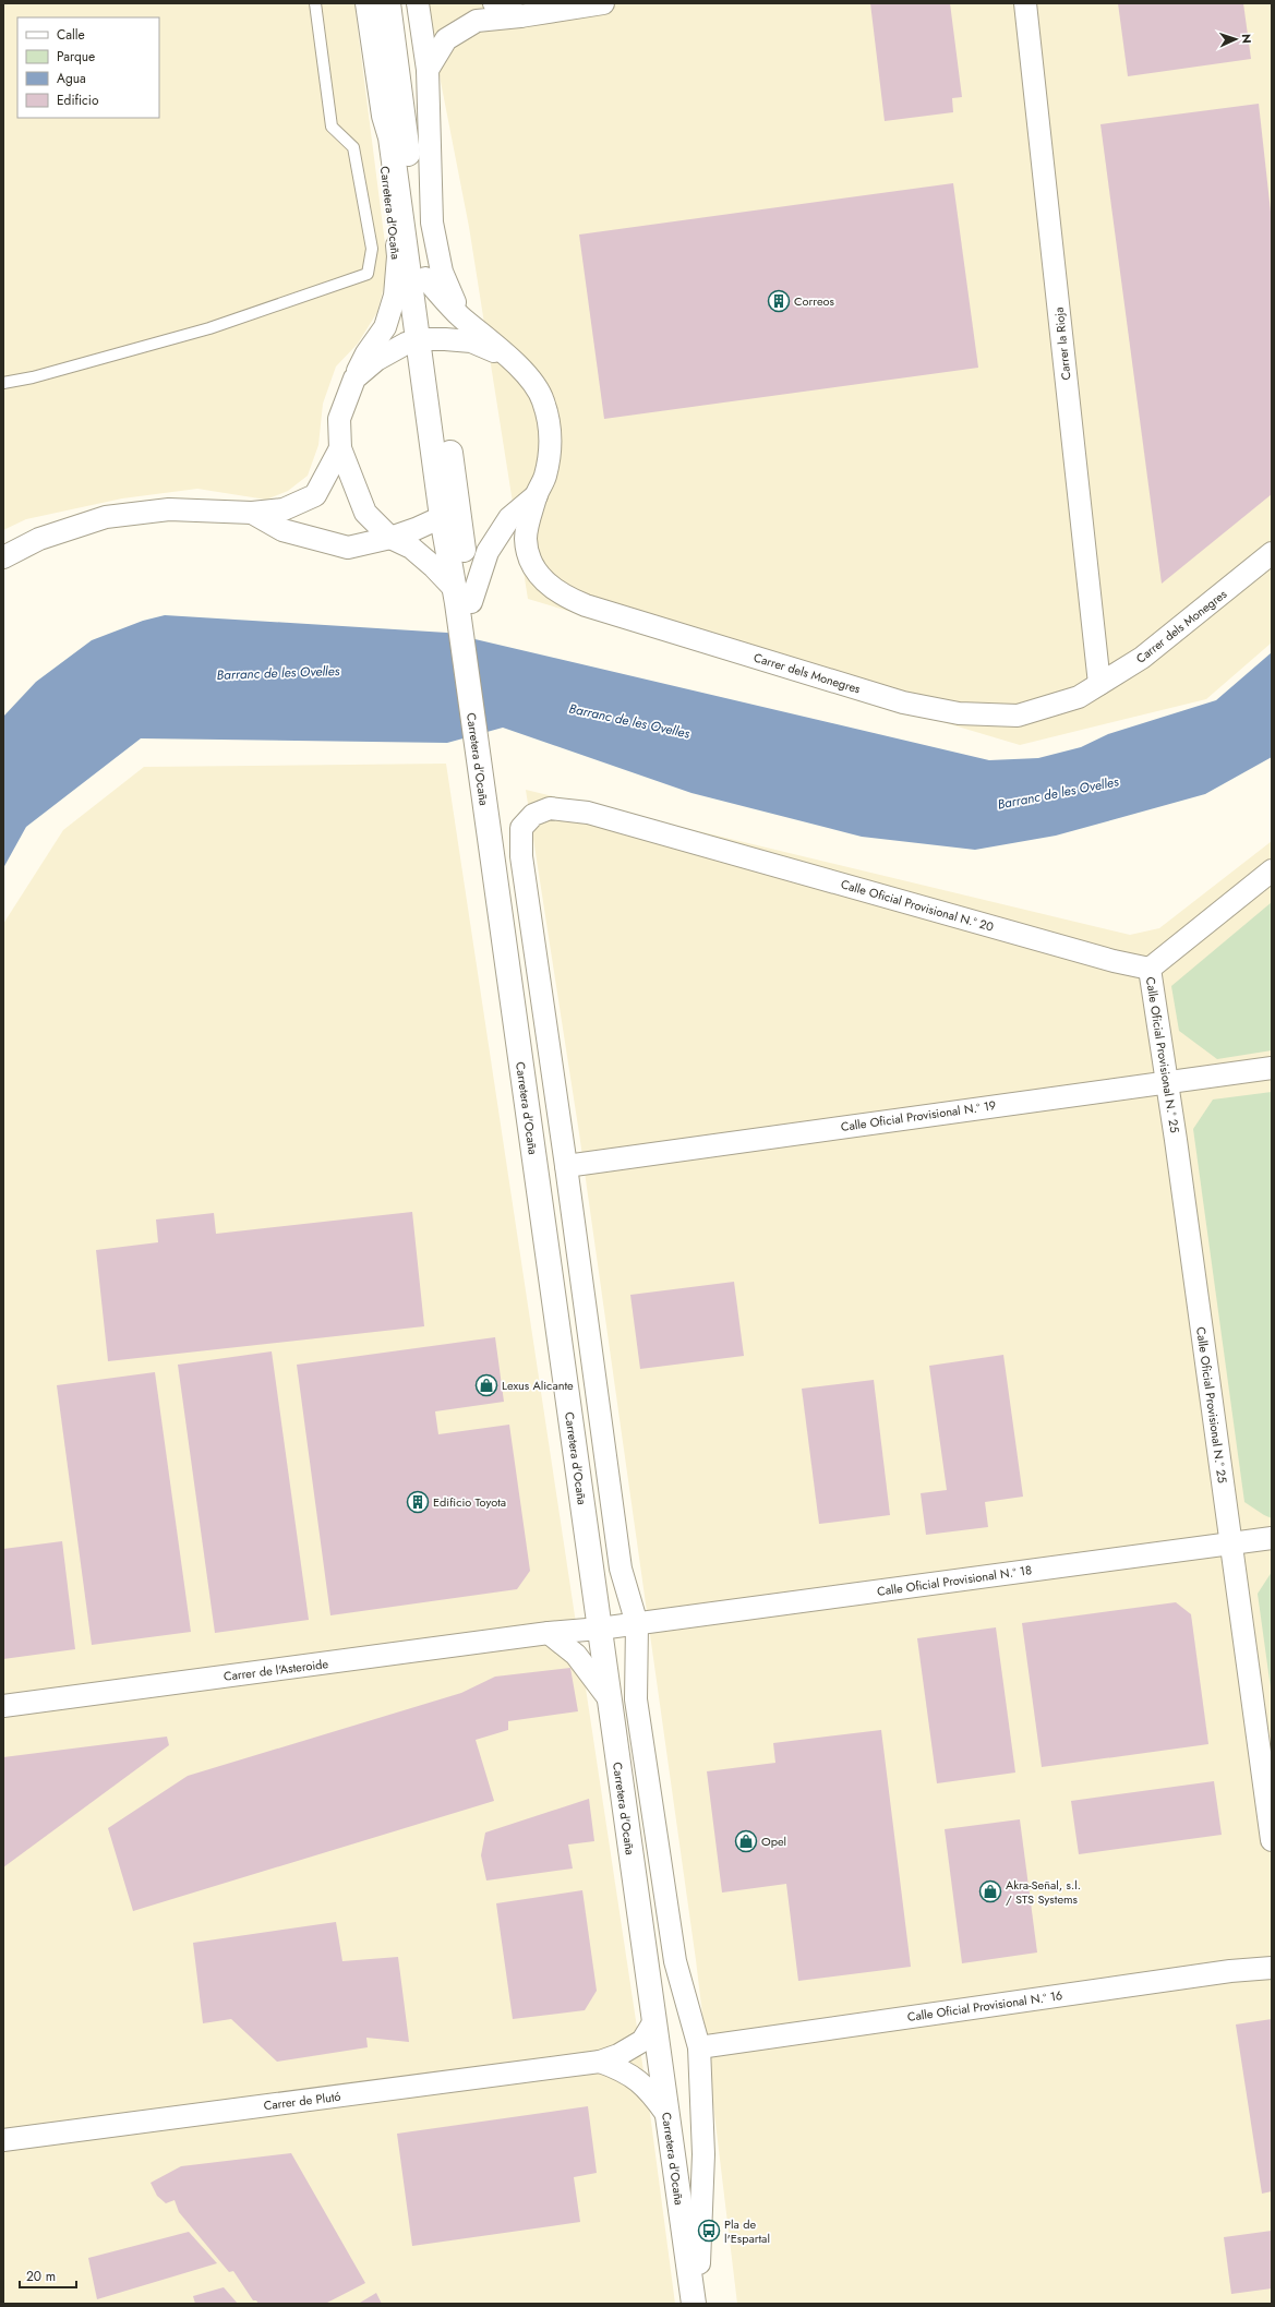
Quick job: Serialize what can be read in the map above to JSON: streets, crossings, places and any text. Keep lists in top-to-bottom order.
{
  "streets": {
    "main road": ["Carretera d'Ocaña"],
    "street": [
      "Carrer la Rioja",
      "Carrer dels Monegres",
      "Calle Oficial Provisional N.º 20",
      "Calle Oficial Provisional N.º 25",
      "Calle Oficial Provisional N.º 19",
      "Calle Oficial Provisional N.º 18",
      "Carrer de l'Asteroide",
      "Calle Oficial Provisional N.º 16",
      "Carrer de Plutó"
    ]
  },
  "crossings": [
    ["Carretera d'Ocaña", "Carrer dels Monegres"],
    ["Carretera d'Ocaña", "Calle Oficial Provisional N.º 20"],
    ["Carretera d'Ocaña", "Calle Oficial Provisional N.º 19"],
    ["Carretera d'Ocaña", "Calle Oficial Provisional N.º 18"],
    ["Carretera d'Ocaña", "Carrer de l'Asteroide"],
    ["Carretera d'Ocaña", "Calle Oficial Provisional N.º 16"],
    ["Carretera d'Ocaña", "Carrer de Plutó"],
    ["Carrer la Rioja", "Carrer dels Monegres"],
    ["Calle Oficial Provisional N.º 20", "Calle Oficial Provisional N.º 25"],
    ["Calle Oficial Provisional N.º 25", "Calle Oficial Provisional N.º 19"],
    ["Calle Oficial Provisional N.º 25", "Calle Oficial Provisional N.º 18"],
    ["Calle Oficial Provisional N.º 18", "Carrer de l'Asteroide"]
  ],
  "water": ["Barranc de les Ovelles"],
  "places": {
    "building": ["Correos", "Edificio Toyota"],
    "shop": ["Lexus Alicante", "Opel", "Akra-Señal, s.l. / STS Systems"],
    "bus stop": ["Pla de l'Espartal"]
  },
  "legend": [
    "Calle",
    "Parque",
    "Agua",
    "Edificio"
  ],
  "scale_bar": "20 m",
  "north": "right"
}
